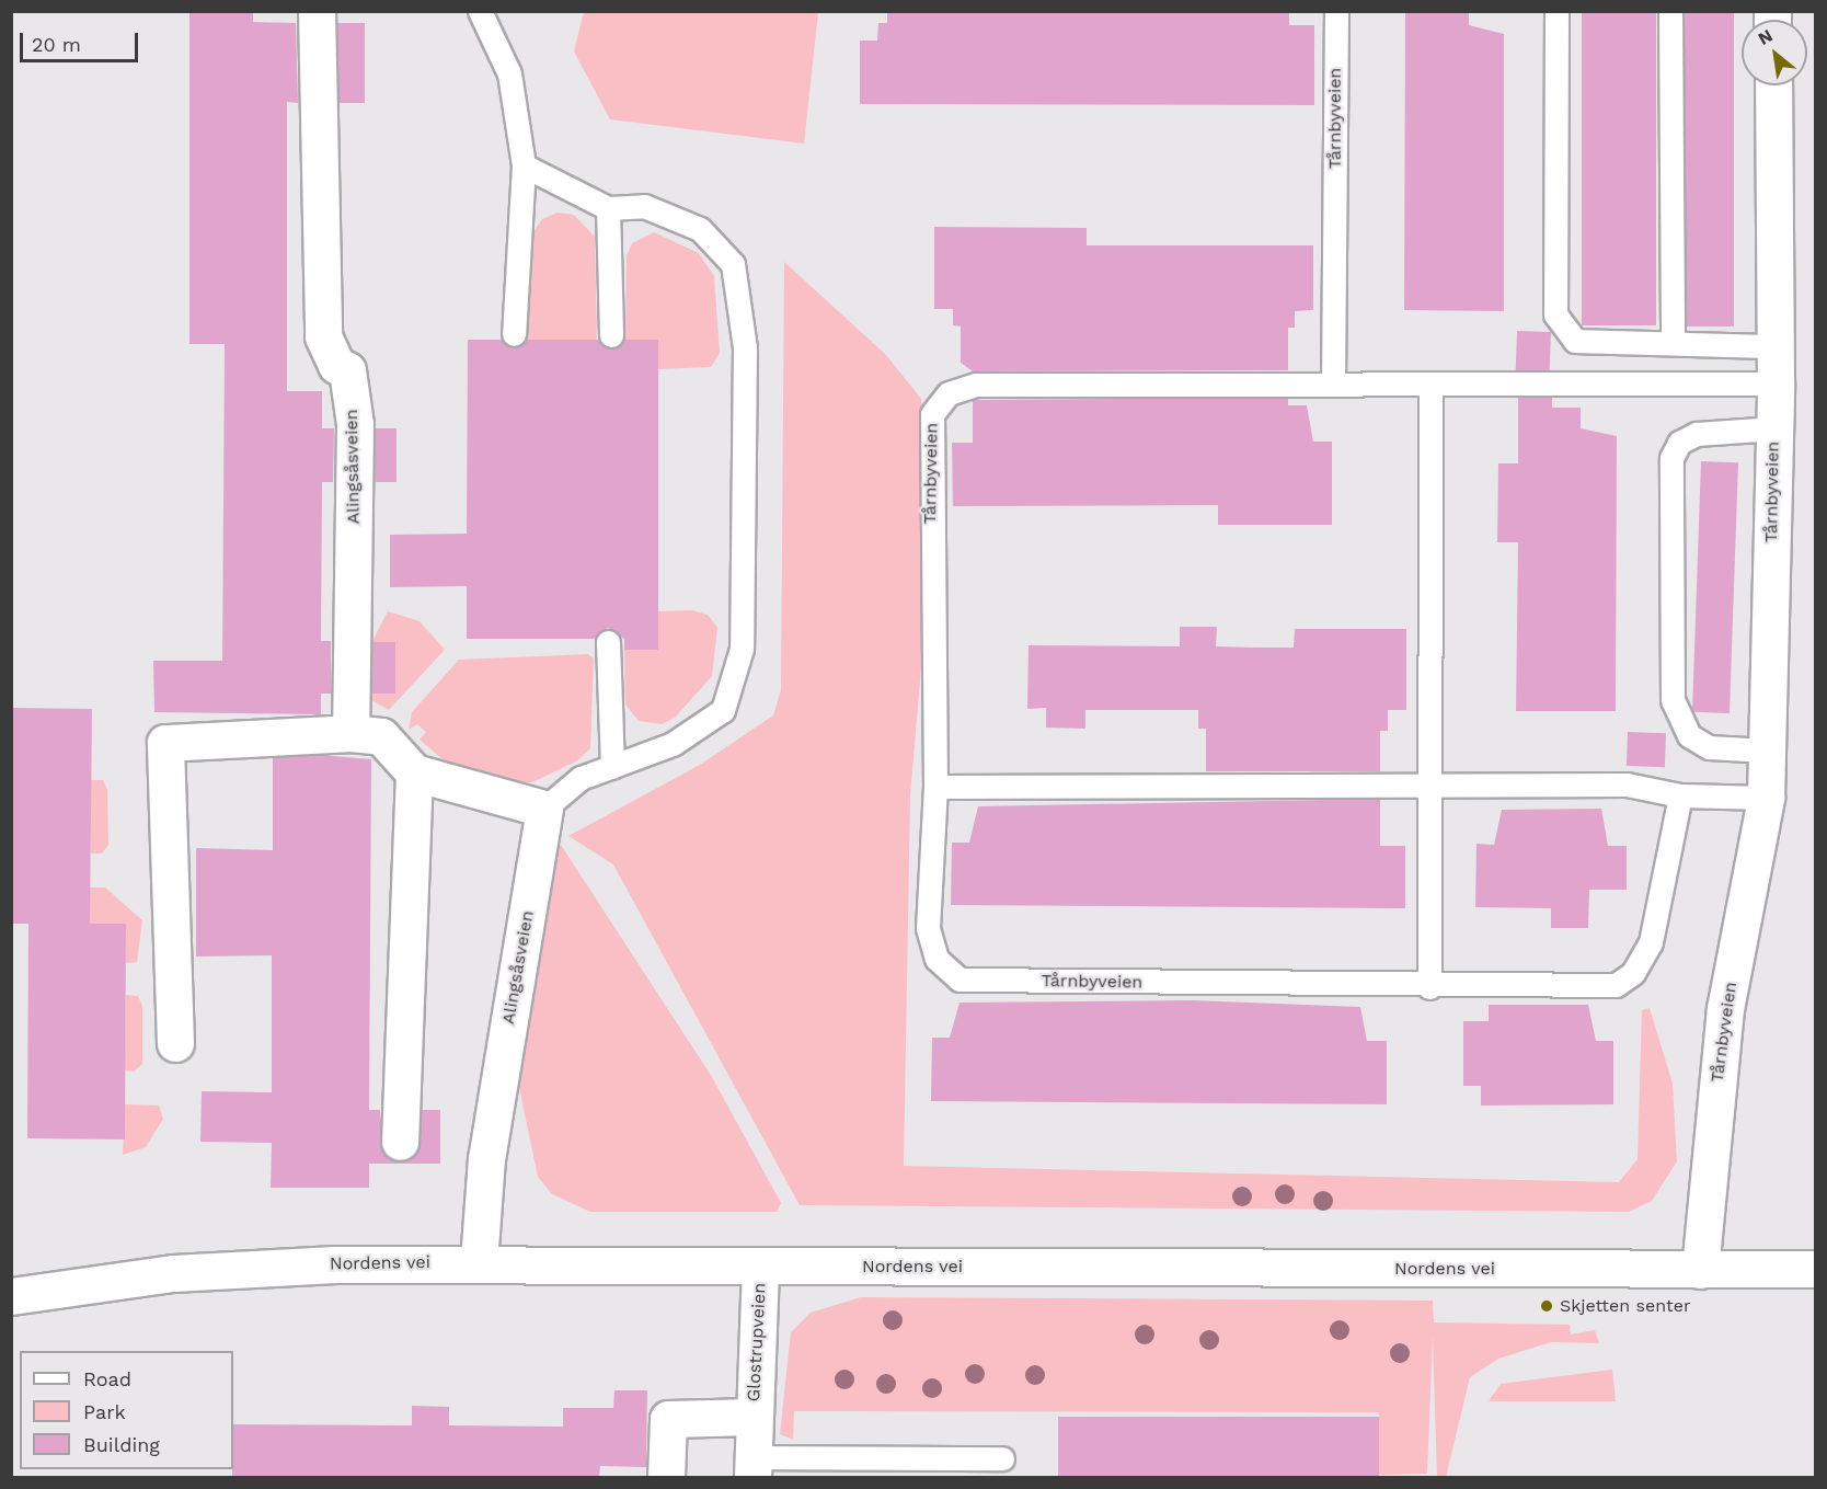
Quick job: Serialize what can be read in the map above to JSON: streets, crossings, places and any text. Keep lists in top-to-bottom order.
{
  "streets": {
    "street": [
      "Tårnbyveien",
      "Alingsåsveien",
      "Nordens vei",
      "Glostrupveien"
    ]
  },
  "crossings": [
    ["Tårnbyveien", "Nordens vei"],
    ["Alingsåsveien", "Nordens vei"],
    ["Nordens vei", "Glostrupveien"]
  ],
  "places": ["Skjetten senter"],
  "legend": ["Road", "Park", "Building"],
  "scale_bar": "20 m",
  "north": "top left"
}
